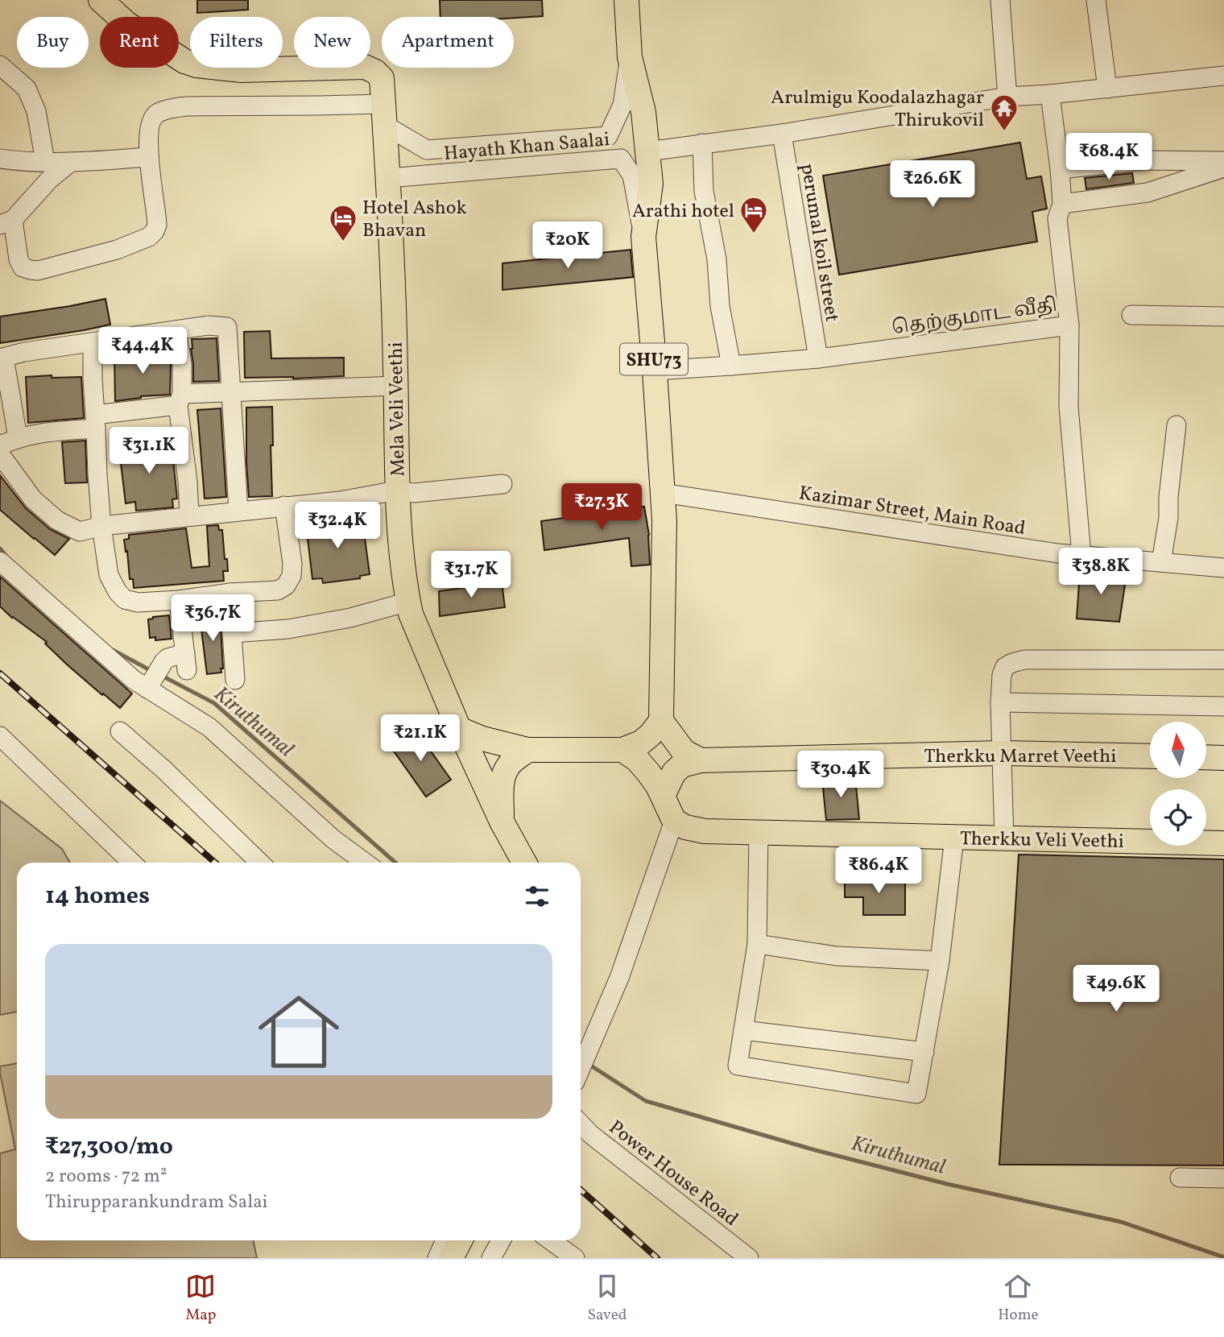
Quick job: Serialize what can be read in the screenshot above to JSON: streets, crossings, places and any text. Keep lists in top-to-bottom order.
{
  "streets": {
    "main road": [
      "SHU73",
      "Mela Veli Veethi",
      "Therkku Marret Veethi",
      "Therkku Veli Veethi"
    ],
    "street": [
      "Hayath Khan Saalai",
      "perumal koil street",
      "தெற்குமாட வீதி",
      "Kazimar Street, Main Road",
      "Power House Road"
    ]
  },
  "crossings": [
    ["Hayath Khan Saalai", "SHU73"],
    ["Hayath Khan Saalai", "Mela Veli Veethi"],
    ["perumal koil street", "தெற்குமாட வீதி"],
    ["தெற்குமாட வீதி", "SHU73"],
    ["SHU73", "Kazimar Street, Main Road"]
  ],
  "water": ["Kiruthumal"],
  "places": {
    "temple": ["Arulmigu Koodalazhagar Thirukovil"],
    "hotel": ["Arathi hotel", "Hotel Ashok Bhavan"]
  },
  "north": "top",
  "page": {
    "chip": [
      "Buy",
      "Rent",
      "Filters",
      "New",
      "Apartment"
    ],
    "price": [
      "₹68.4K",
      "₹26.6K",
      "₹20K",
      "₹44.4K",
      "₹31.1K",
      "₹27.3K",
      "₹32.4K",
      "₹38.8K",
      "₹31.7K",
      "₹36.7K",
      "₹21.1K",
      "₹30.4K",
      "₹86.4K",
      "₹49.6K"
    ],
    "heading": "14 homes",
    "list": [
      {
        "name": "₹27,300/mo",
        "note": "2 rooms · 72 m² · Thirupparankundram Salai"
      }
    ],
    "tabs": ["Map", "Saved", "Home"]
  }
}
